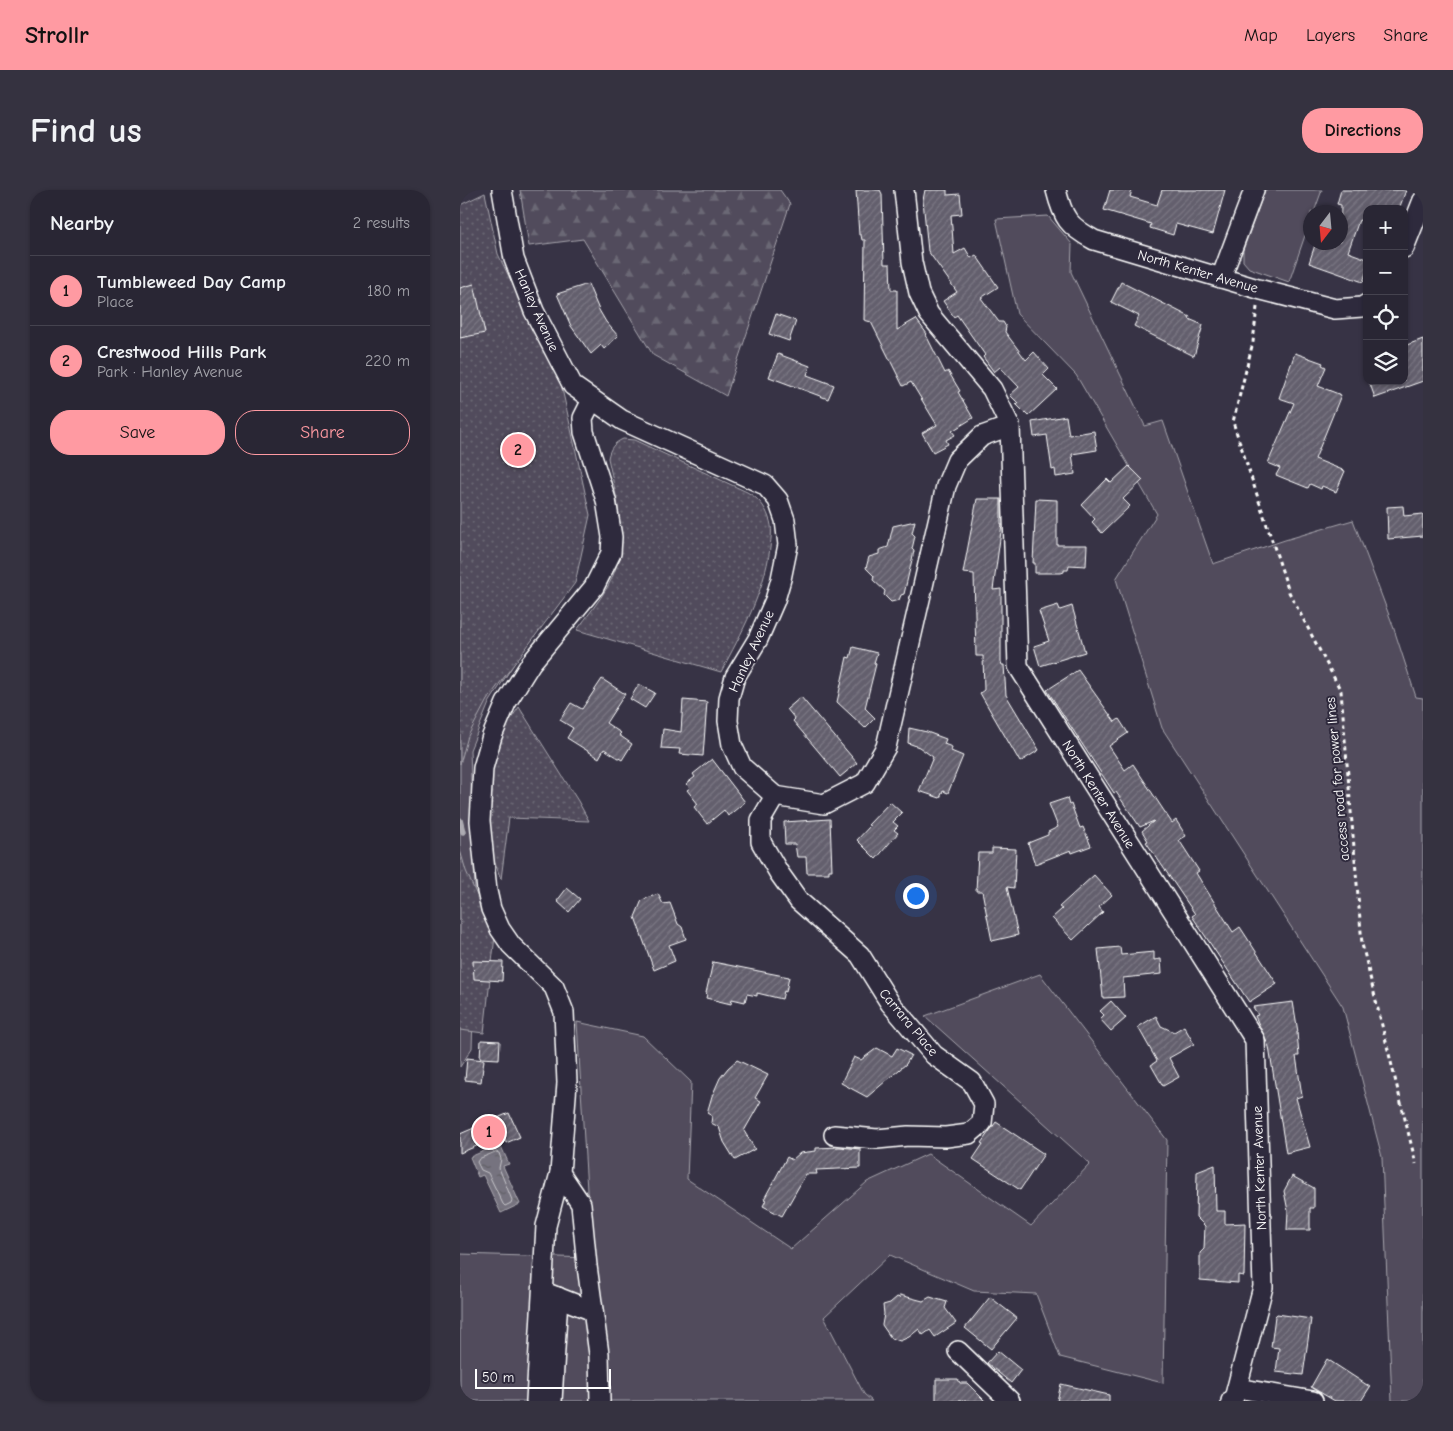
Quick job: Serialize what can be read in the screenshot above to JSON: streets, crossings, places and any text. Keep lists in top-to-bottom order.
{
  "streets": {
    "street": ["North Kenter Avenue", "Hanley Avenue", "Carrara Place"],
    "path": ["access road for power lines"]
  },
  "crossings": [
    ["North Kenter Avenue", "access road for power lines"],
    ["Hanley Avenue", "Carrara Place"]
  ],
  "scale_bar": "50 m",
  "north": "bottom",
  "page": {
    "header": "Strollr",
    "nav": ["Map", "Layers", "Share"],
    "buttons": [
      "Directions",
      ["Save", "Share"]
    ],
    "title": "Find us",
    "heading": ["Nearby", "2 results"],
    "map_buttons": ["+", "−"],
    "list": [
      {
        "mark": "1",
        "name": "Tumbleweed Day Camp",
        "note": "Place",
        "value": "180 m"
      },
      {
        "mark": "2",
        "name": "Crestwood Hills Park",
        "note": "Park · Hanley Avenue",
        "value": "220 m"
      }
    ],
    "pins": ["2", "1"],
    "scale": "50 m"
  }
}
